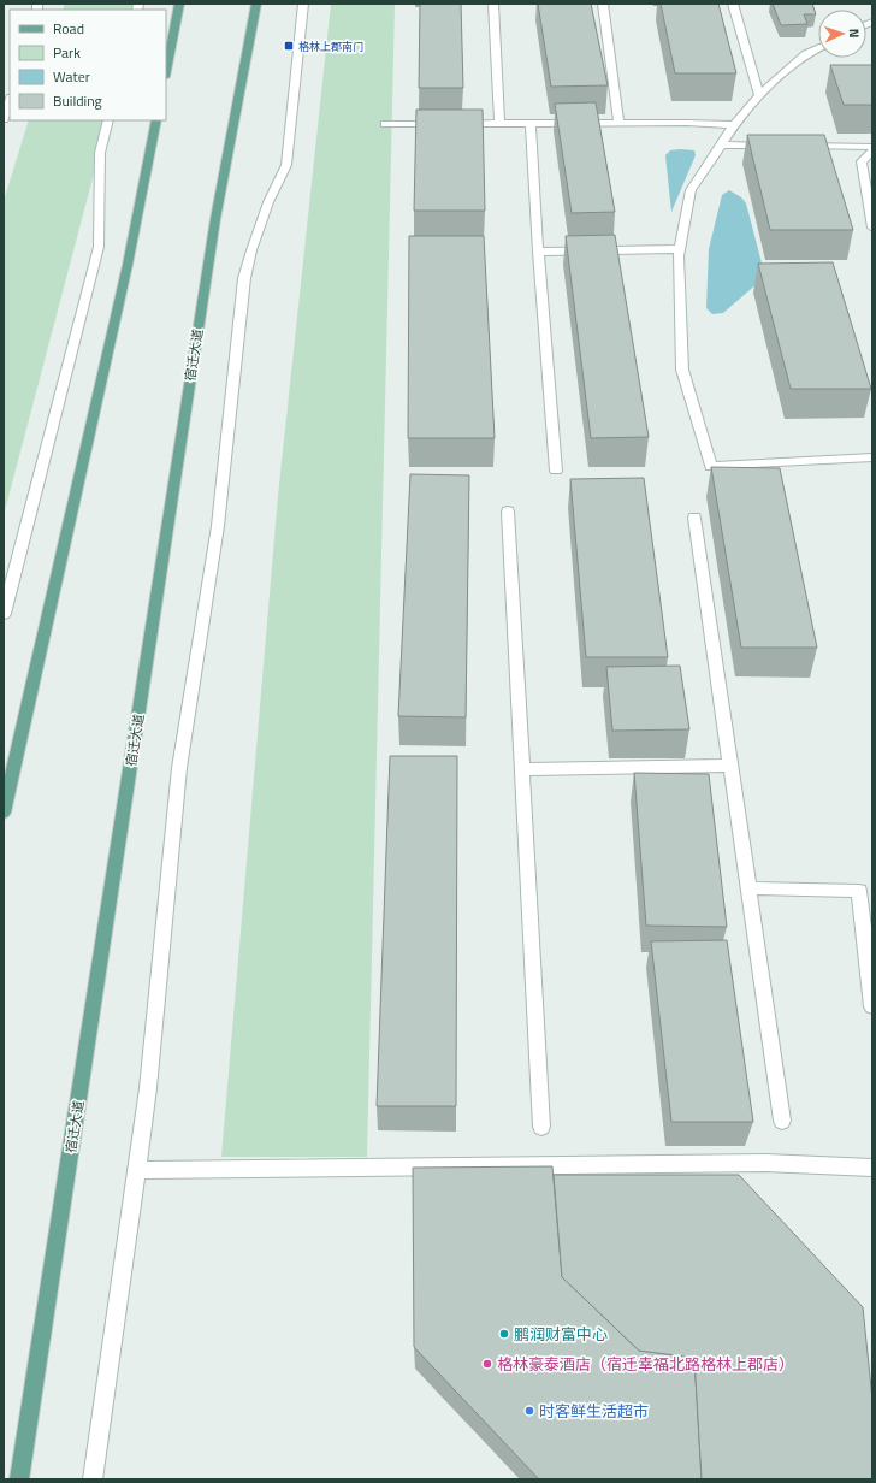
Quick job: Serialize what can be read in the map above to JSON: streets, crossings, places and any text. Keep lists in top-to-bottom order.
{
  "streets": {
    "main road": ["宿迁大道"]
  },
  "places": {
    "transit": ["格林上郡南门"],
    "other": ["鹏润财富中心", "格林豪泰酒店（宿迁幸福北路格林上郡店）", "时客鲜生活超市"]
  },
  "legend": [
    "Road",
    "Park",
    "Water",
    "Building"
  ],
  "north": "right"
}
